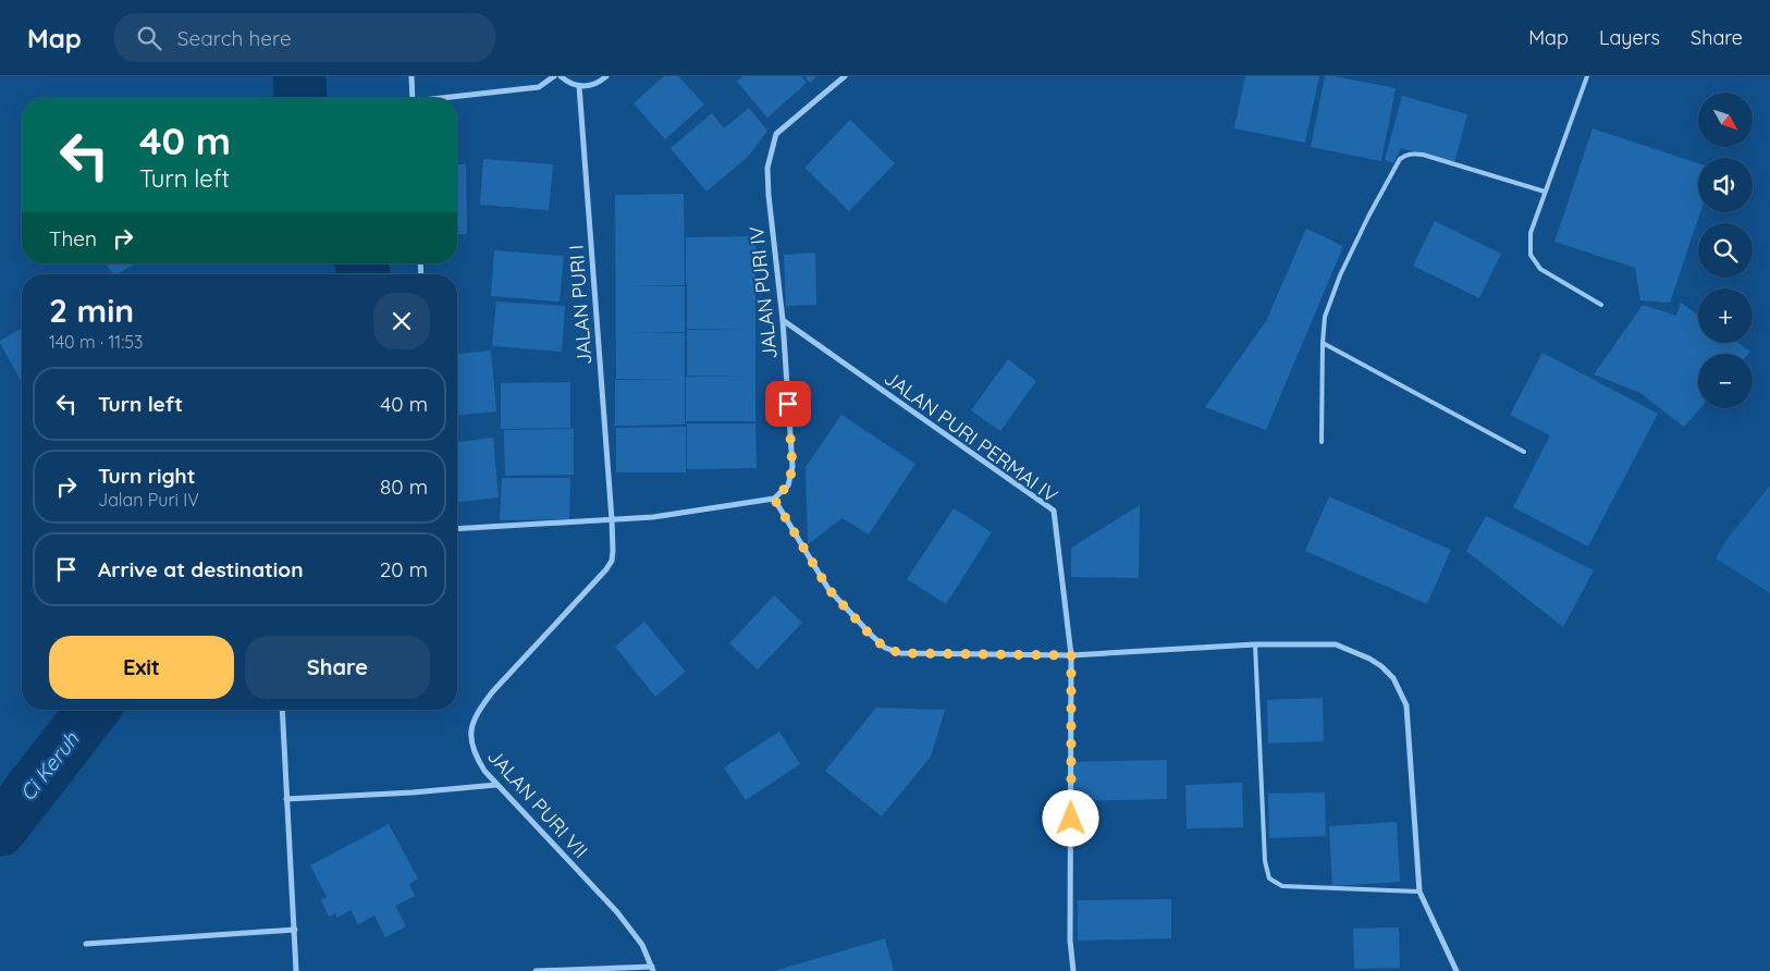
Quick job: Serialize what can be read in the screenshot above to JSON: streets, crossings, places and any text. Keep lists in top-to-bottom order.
{
  "streets": {
    "street": [
      "JALAN PURI IV",
      "JALAN PURI I",
      "JALAN PURI PERMAI IV",
      "JALAN PURI VII"
    ]
  },
  "crossings": [
    ["JALAN PURI IV", "JALAN PURI PERMAI IV"],
    ["JALAN PURI I", "JALAN PURI VII"]
  ],
  "water": ["Ci Keruh"],
  "north": "bottom right",
  "page": {
    "header": "Map",
    "search": "Search here",
    "nav": ["Map", "Layers", "Share"],
    "map_buttons": ["+", "−"],
    "turn": ["40 m", "Turn left"],
    "then": "Then",
    "heading": ["2 min", "140 m · 11:53"],
    "list": [
      {
        "name": "Turn left",
        "value": "40 m"
      },
      {
        "name": "Turn right",
        "note": "Jalan Puri IV",
        "value": "80 m"
      },
      {
        "name": "Arrive at destination",
        "value": "20 m"
      }
    ],
    "buttons": ["Exit", "Share"]
  }
}
